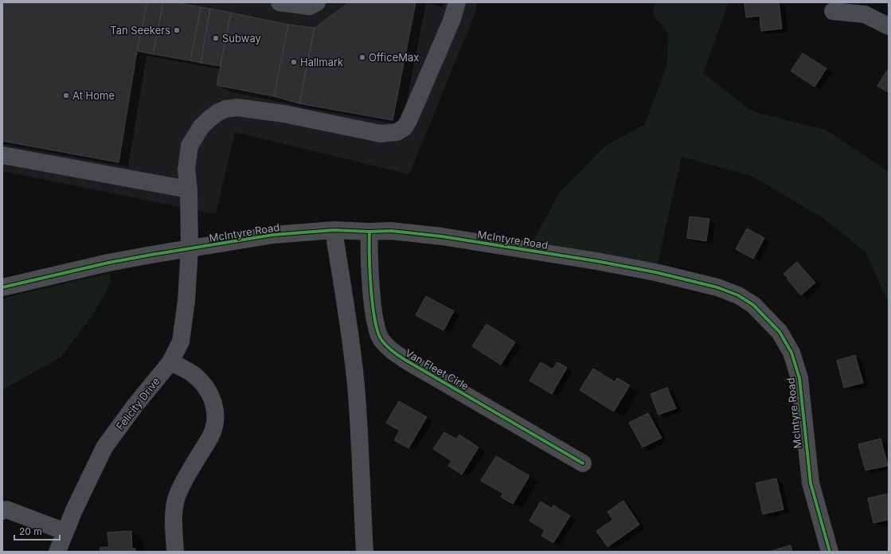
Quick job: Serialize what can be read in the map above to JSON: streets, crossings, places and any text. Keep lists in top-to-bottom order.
{
  "streets": {
    "street": ["McIntyre Road", "Van Fleet Cirle", "Felicity Drive"]
  },
  "crossings": [
    ["McIntyre Road", "Van Fleet Cirle"],
    ["McIntyre Road", "Felicity Drive"]
  ],
  "places": [
    "Tan Seekers",
    "Subway",
    "OfficeMax",
    "Hallmark",
    "At Home"
  ],
  "scale_bar": "20 m"
}
